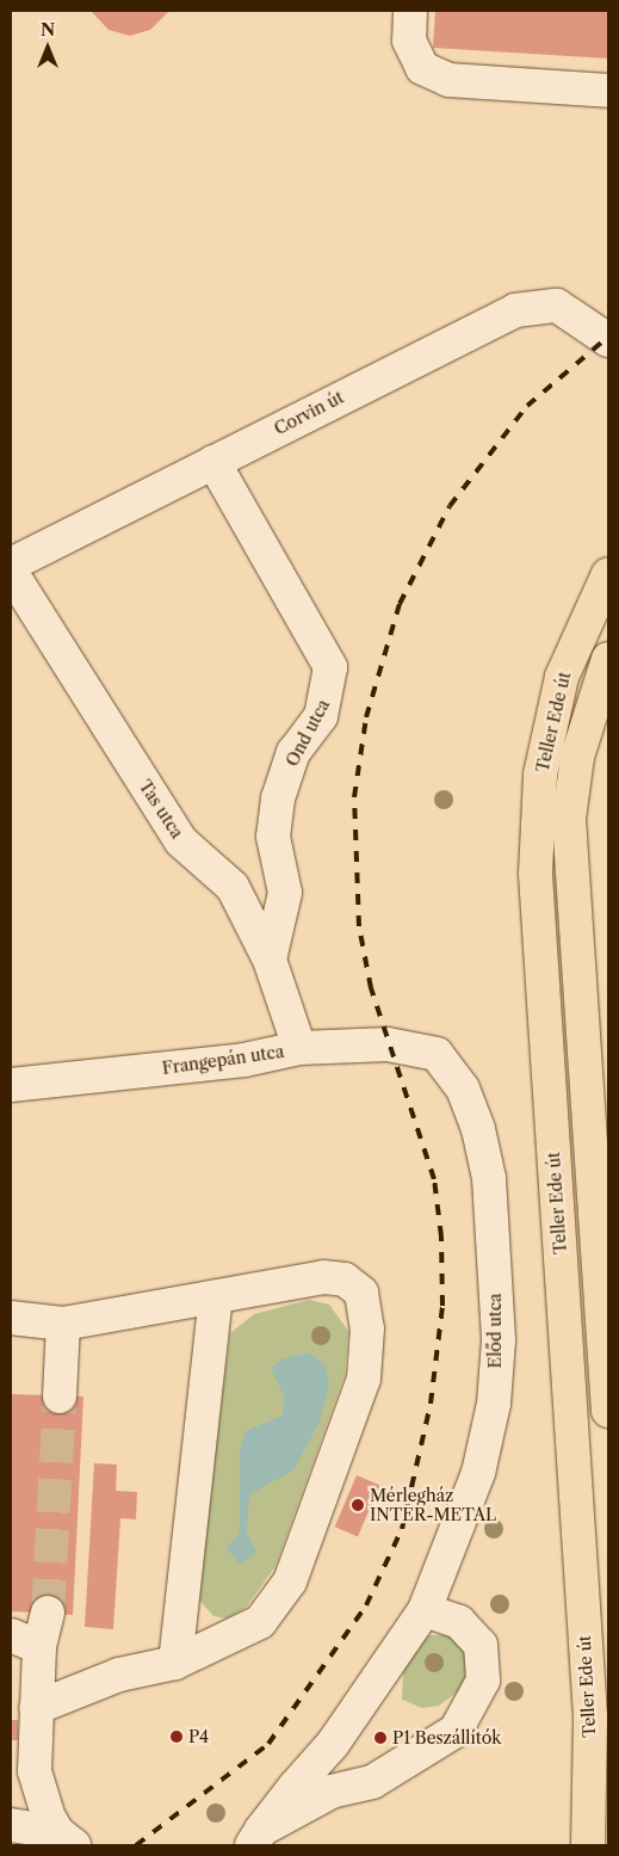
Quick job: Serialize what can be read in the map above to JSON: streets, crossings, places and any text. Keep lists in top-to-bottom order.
{
  "streets": {
    "main road": ["Teller Ede út"],
    "street": [
      "Corvin út",
      "Ond utca",
      "Tas utca",
      "Frangepán utca",
      "Előd utca"
    ]
  },
  "crossings": [
    ["Corvin út", "Ond utca"],
    ["Ond utca", "Tas utca"],
    ["Tas utca", "Frangepán utca"],
    ["Frangepán utca", "Előd utca"]
  ],
  "places": ["Mérlegház INTER-METAL", "P4", "P1 Beszállítók"],
  "north": "top"
}
